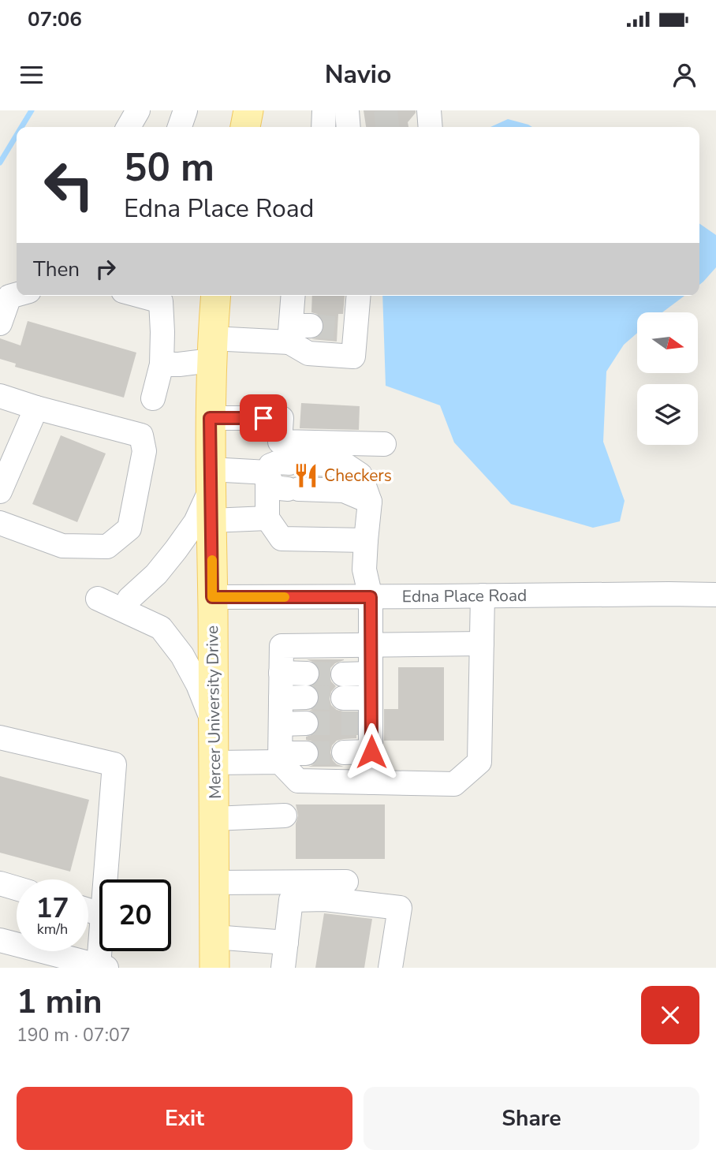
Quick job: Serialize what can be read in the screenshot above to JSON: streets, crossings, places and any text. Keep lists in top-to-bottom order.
{
  "streets": {
    "main road": ["Mercer University Drive"],
    "street": ["Edna Place Road"]
  },
  "crossings": [
    ["Edna Place Road", "Mercer University Drive"]
  ],
  "places": {
    "restaurant": ["Checkers"]
  },
  "north": "right",
  "page": {
    "status": "07:06",
    "header": "Navio",
    "turn": ["50 m", "Edna Place Road"],
    "then": "Then",
    "speed": "17 km/h",
    "limit": "20",
    "heading": ["1 min", "190 m · 07:07"],
    "buttons": ["Exit", "Share"]
  }
}
